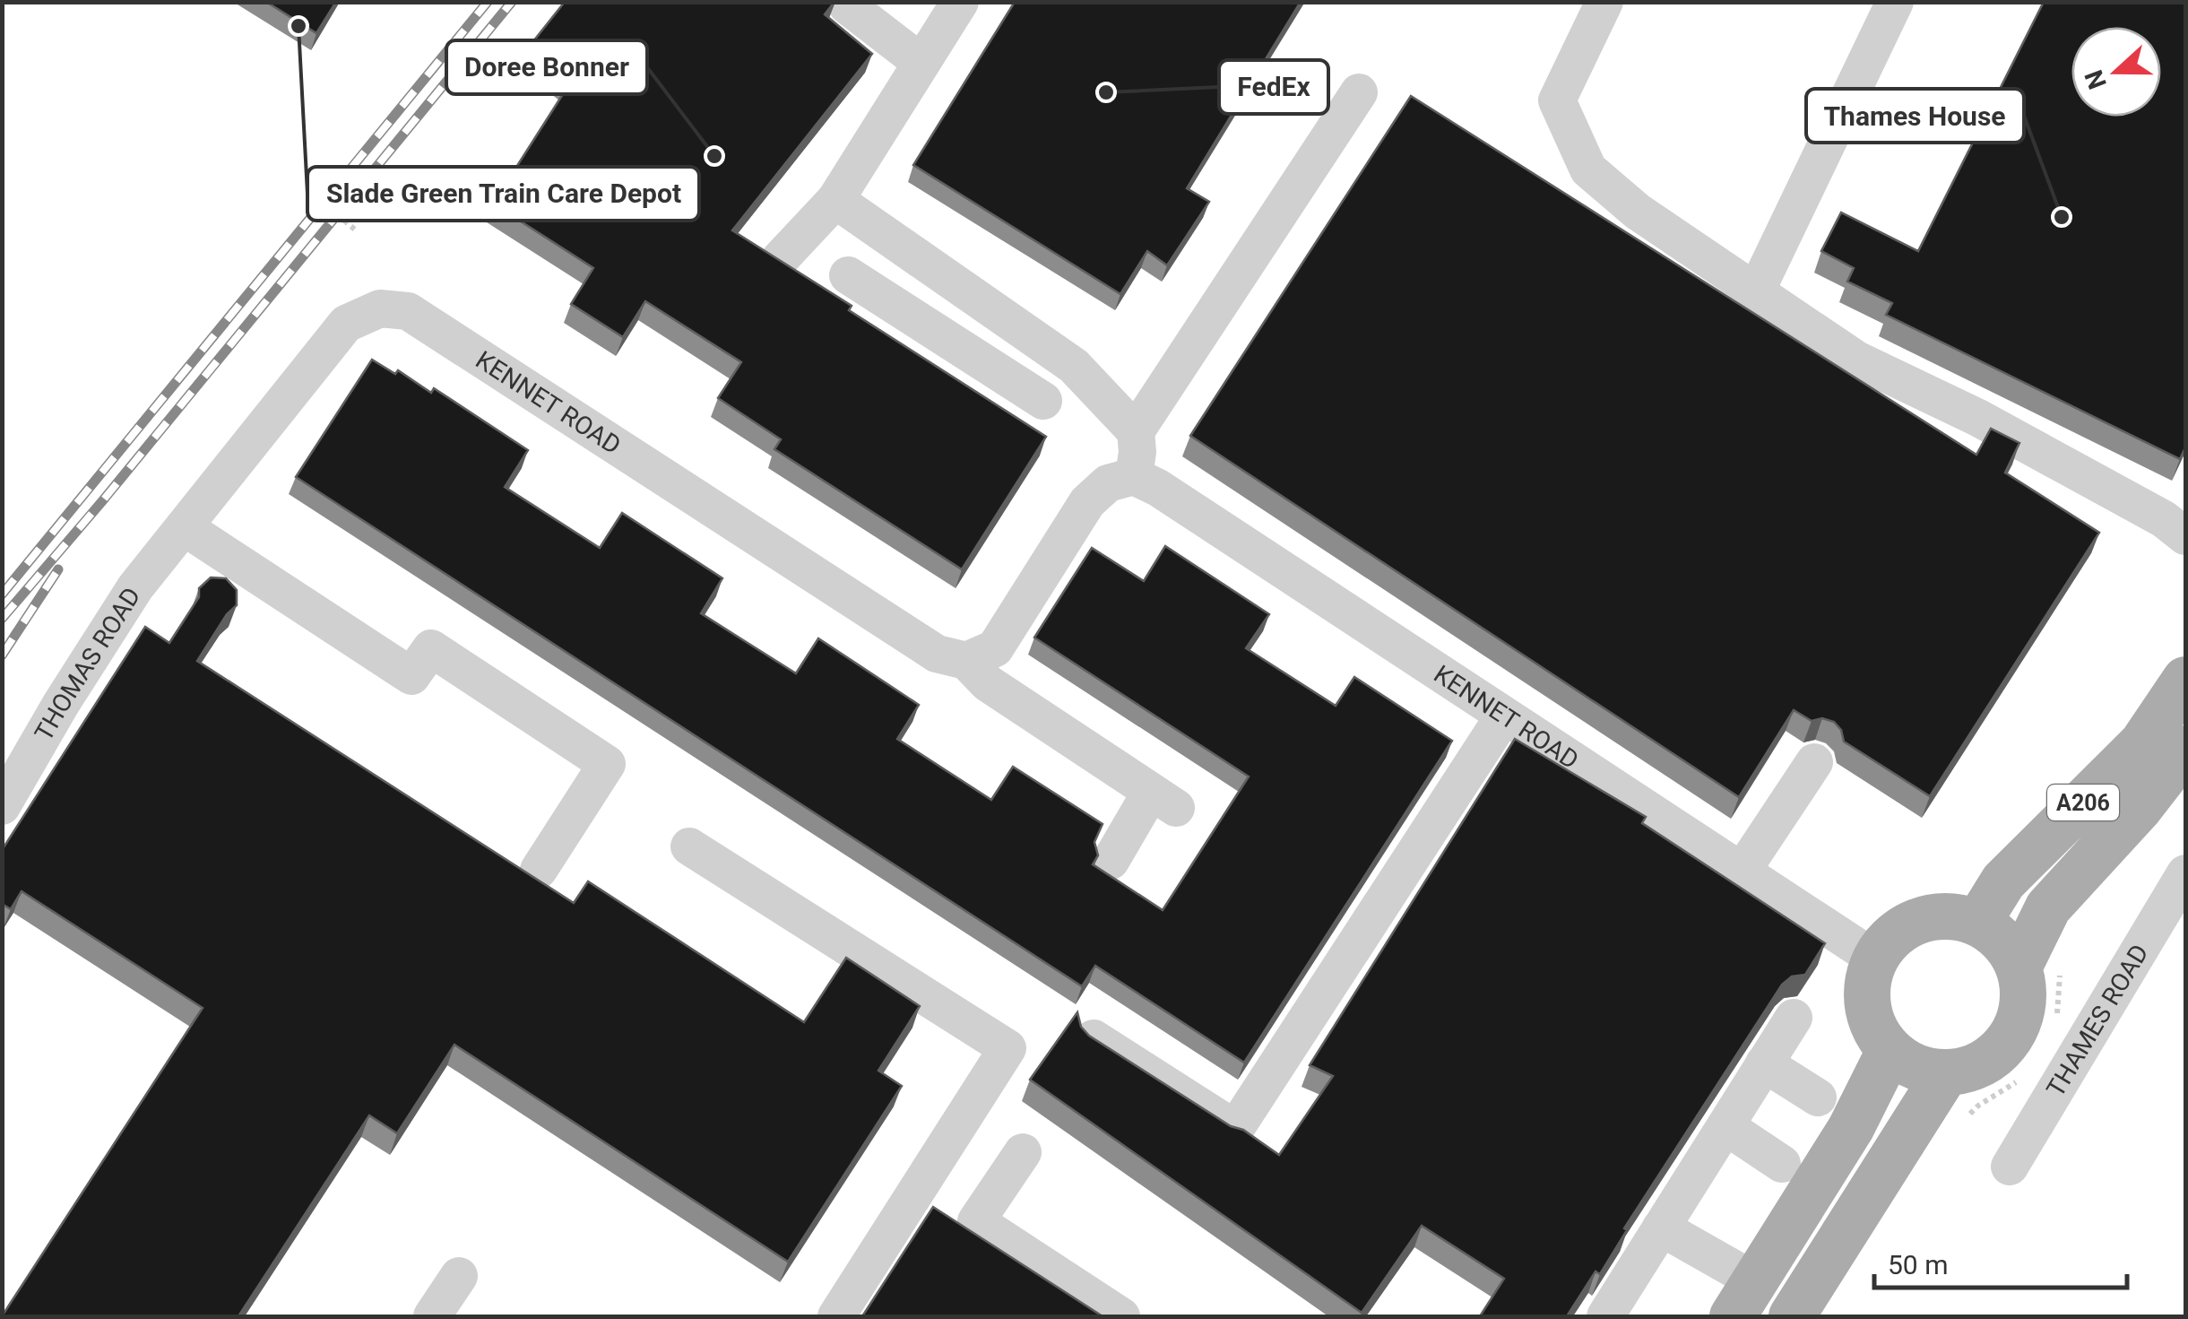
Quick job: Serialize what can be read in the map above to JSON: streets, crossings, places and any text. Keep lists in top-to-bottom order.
{
  "streets": {
    "main road": ["A206"],
    "street": ["KENNET ROAD", "THOMAS ROAD", "THAMES ROAD"]
  },
  "crossings": [
    ["KENNET ROAD", "THOMAS ROAD"],
    ["KENNET ROAD", "A206"]
  ],
  "places": [
    "Slade Green Train Care Depot",
    "FedEx",
    "Doree Bonner",
    "Thames House"
  ],
  "scale_bar": "50 m",
  "north": "left"
}
